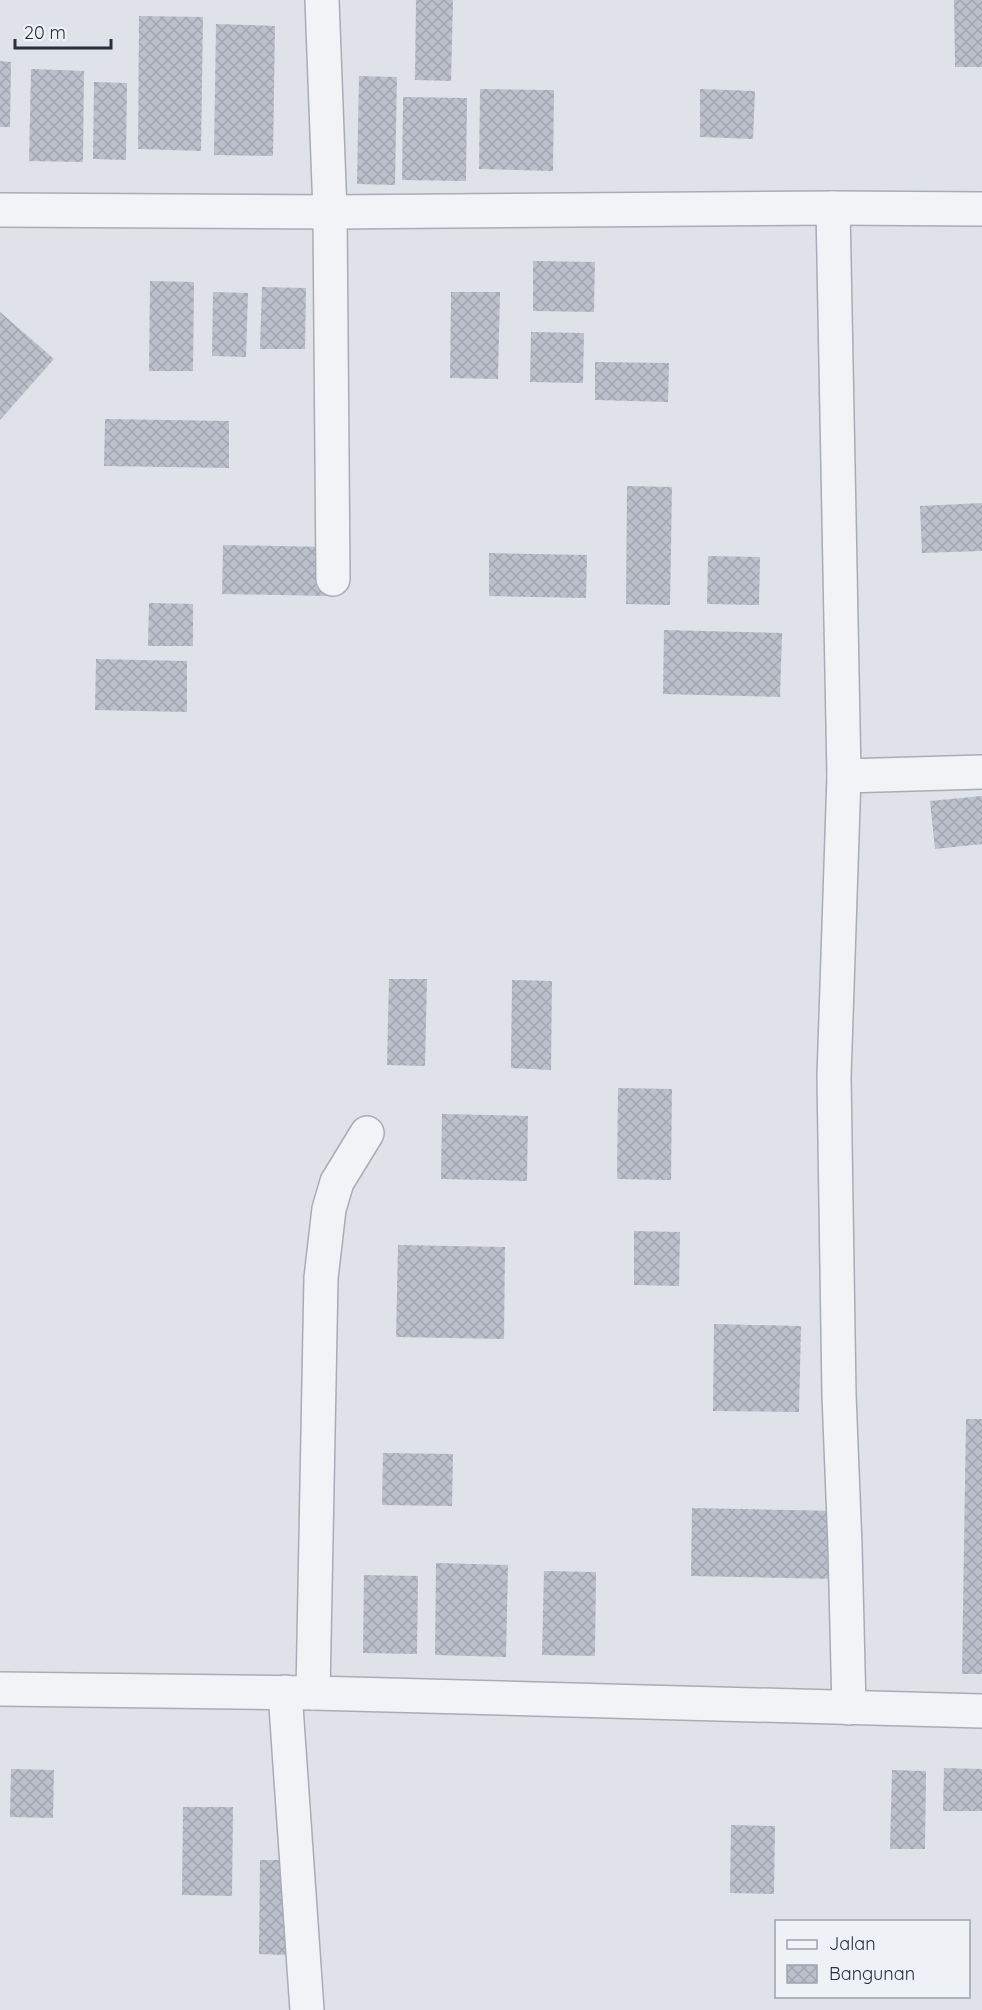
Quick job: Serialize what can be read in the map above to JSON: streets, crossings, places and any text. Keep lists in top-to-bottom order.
{
  "legend": ["Jalan", "Bangunan"],
  "scale_bar": "20 m"
}
